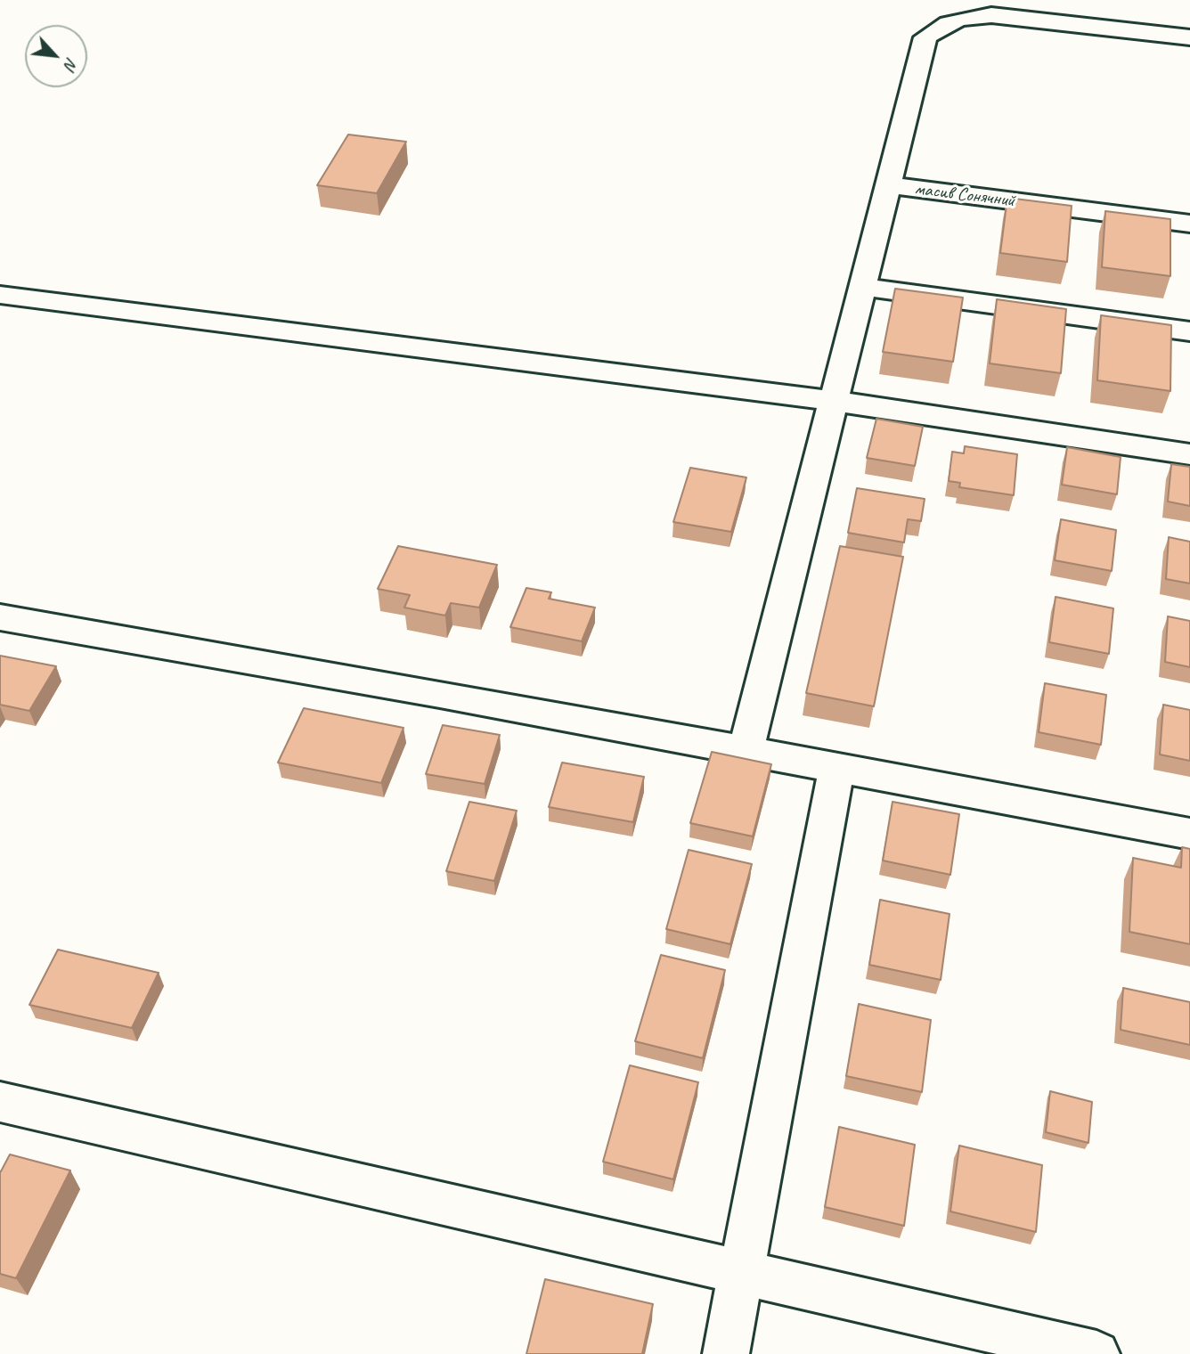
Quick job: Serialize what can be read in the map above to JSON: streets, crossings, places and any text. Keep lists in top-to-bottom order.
{
  "streets": {
    "street": ["масив Сонячний"]
  },
  "north": "bottom right"
}
